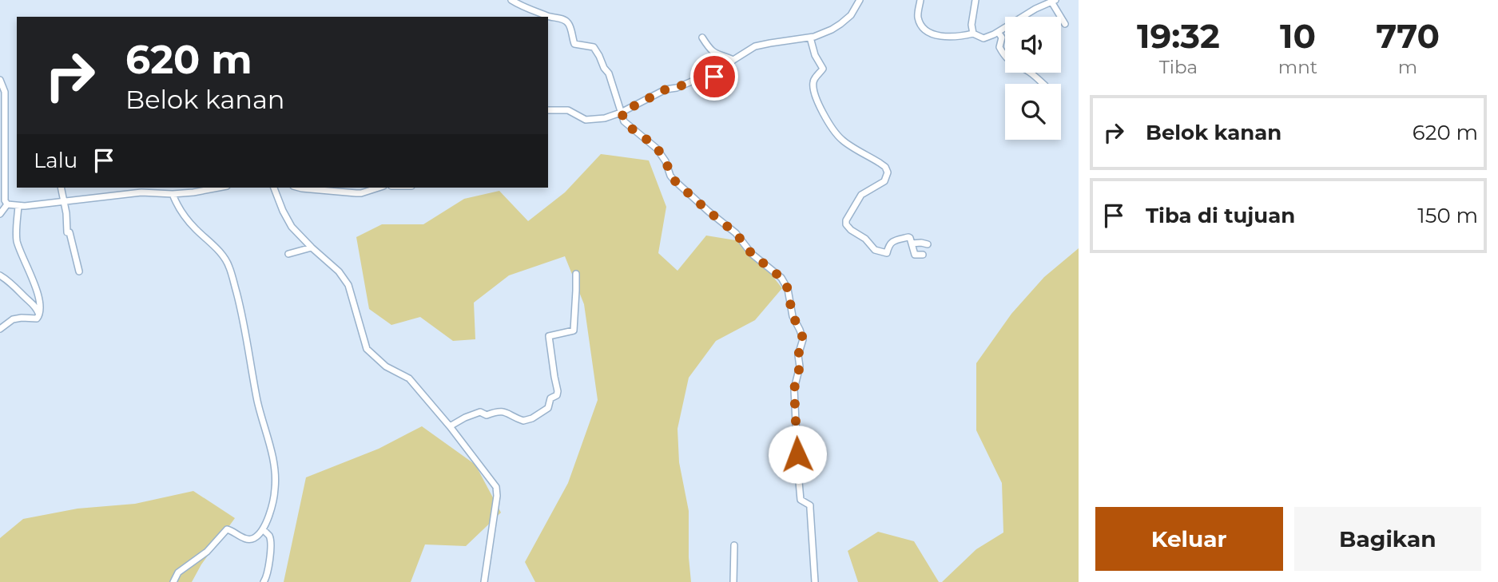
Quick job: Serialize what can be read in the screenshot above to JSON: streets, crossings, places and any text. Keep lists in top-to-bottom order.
{
  "page": {
    "eta": [
      "19:32",
      "Tiba",
      "10",
      "mnt",
      "770",
      "m"
    ],
    "turn": ["620 m", "Belok kanan"],
    "list": [
      {
        "name": "Belok kanan",
        "value": "620 m"
      },
      {
        "name": "Tiba di tujuan",
        "value": "150 m"
      }
    ],
    "then": "Lalu",
    "buttons": ["Keluar", "Bagikan"]
  }
}
